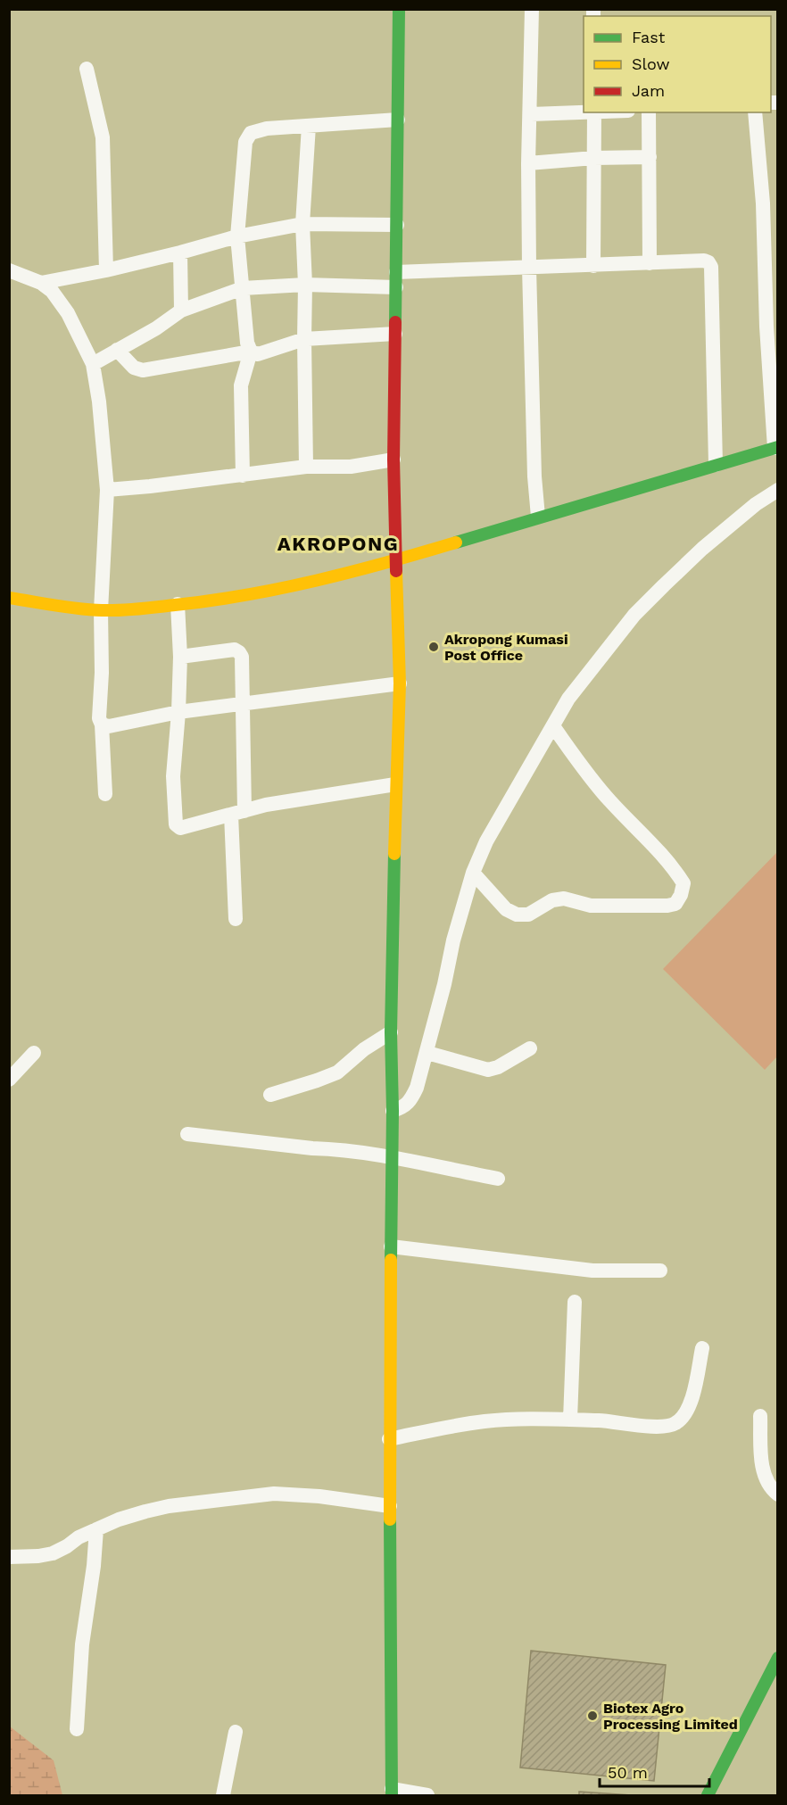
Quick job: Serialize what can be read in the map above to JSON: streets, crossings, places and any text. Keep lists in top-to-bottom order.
{
  "districts": ["AKROPONG"],
  "places": ["Akropong Kumasi Post Office", "Biotex Agro Processing Limited"],
  "legend": ["Fast", "Slow", "Jam"],
  "scale_bar": "50 m"
}
